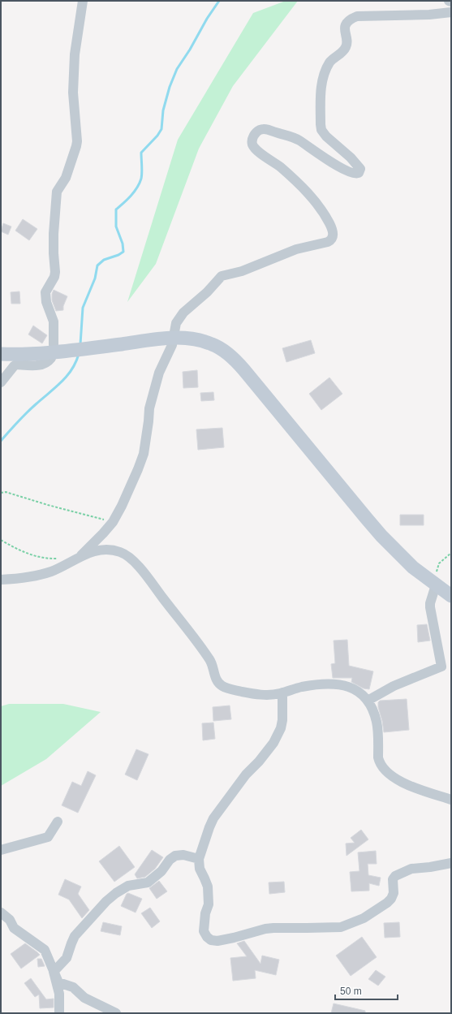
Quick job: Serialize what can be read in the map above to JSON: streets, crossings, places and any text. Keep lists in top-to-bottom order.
{
  "scale_bar": "50 m"
}
